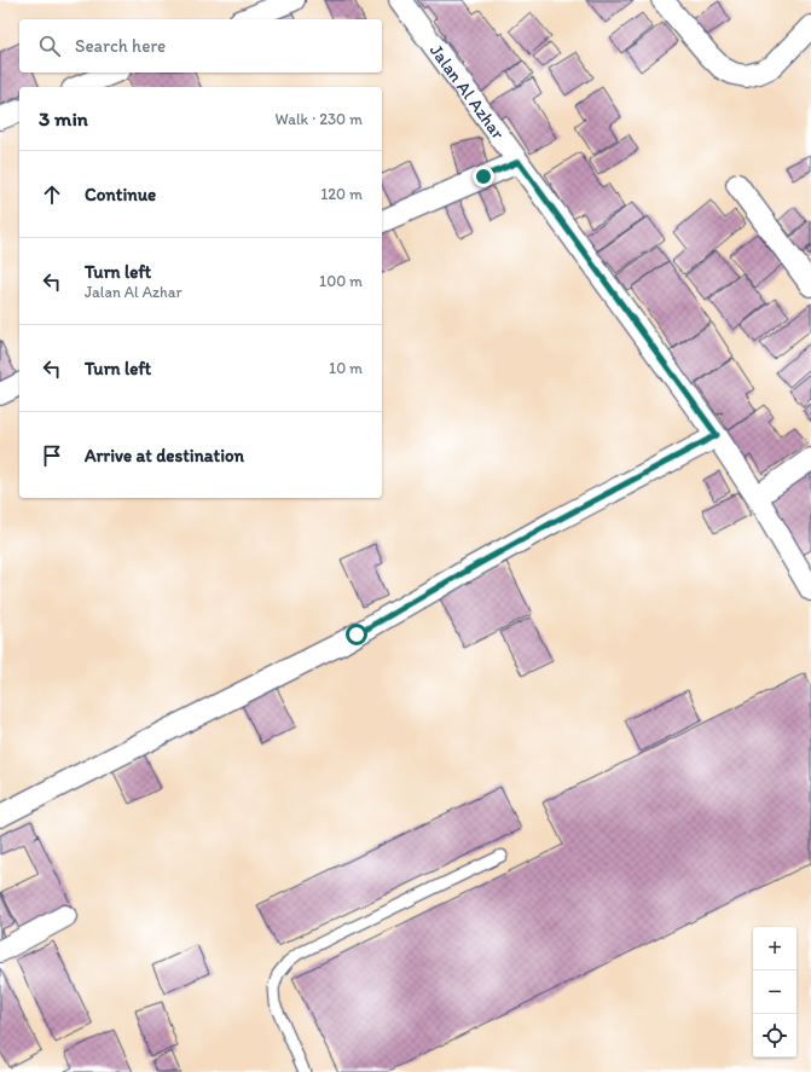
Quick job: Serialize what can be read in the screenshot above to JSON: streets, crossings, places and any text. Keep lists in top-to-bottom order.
{
  "streets": {
    "street": ["Jalan Al Azhar"]
  },
  "page": {
    "search": "Search here",
    "heading": ["3 min", "Walk · 230 m"],
    "list": [
      ["Continue", "120 m"],
      ["Turn left", "Jalan Al Azhar", "100 m"],
      ["Turn left", "10 m"],
      "Arrive at destination"
    ],
    "map_buttons": ["+", "−"]
  }
}
